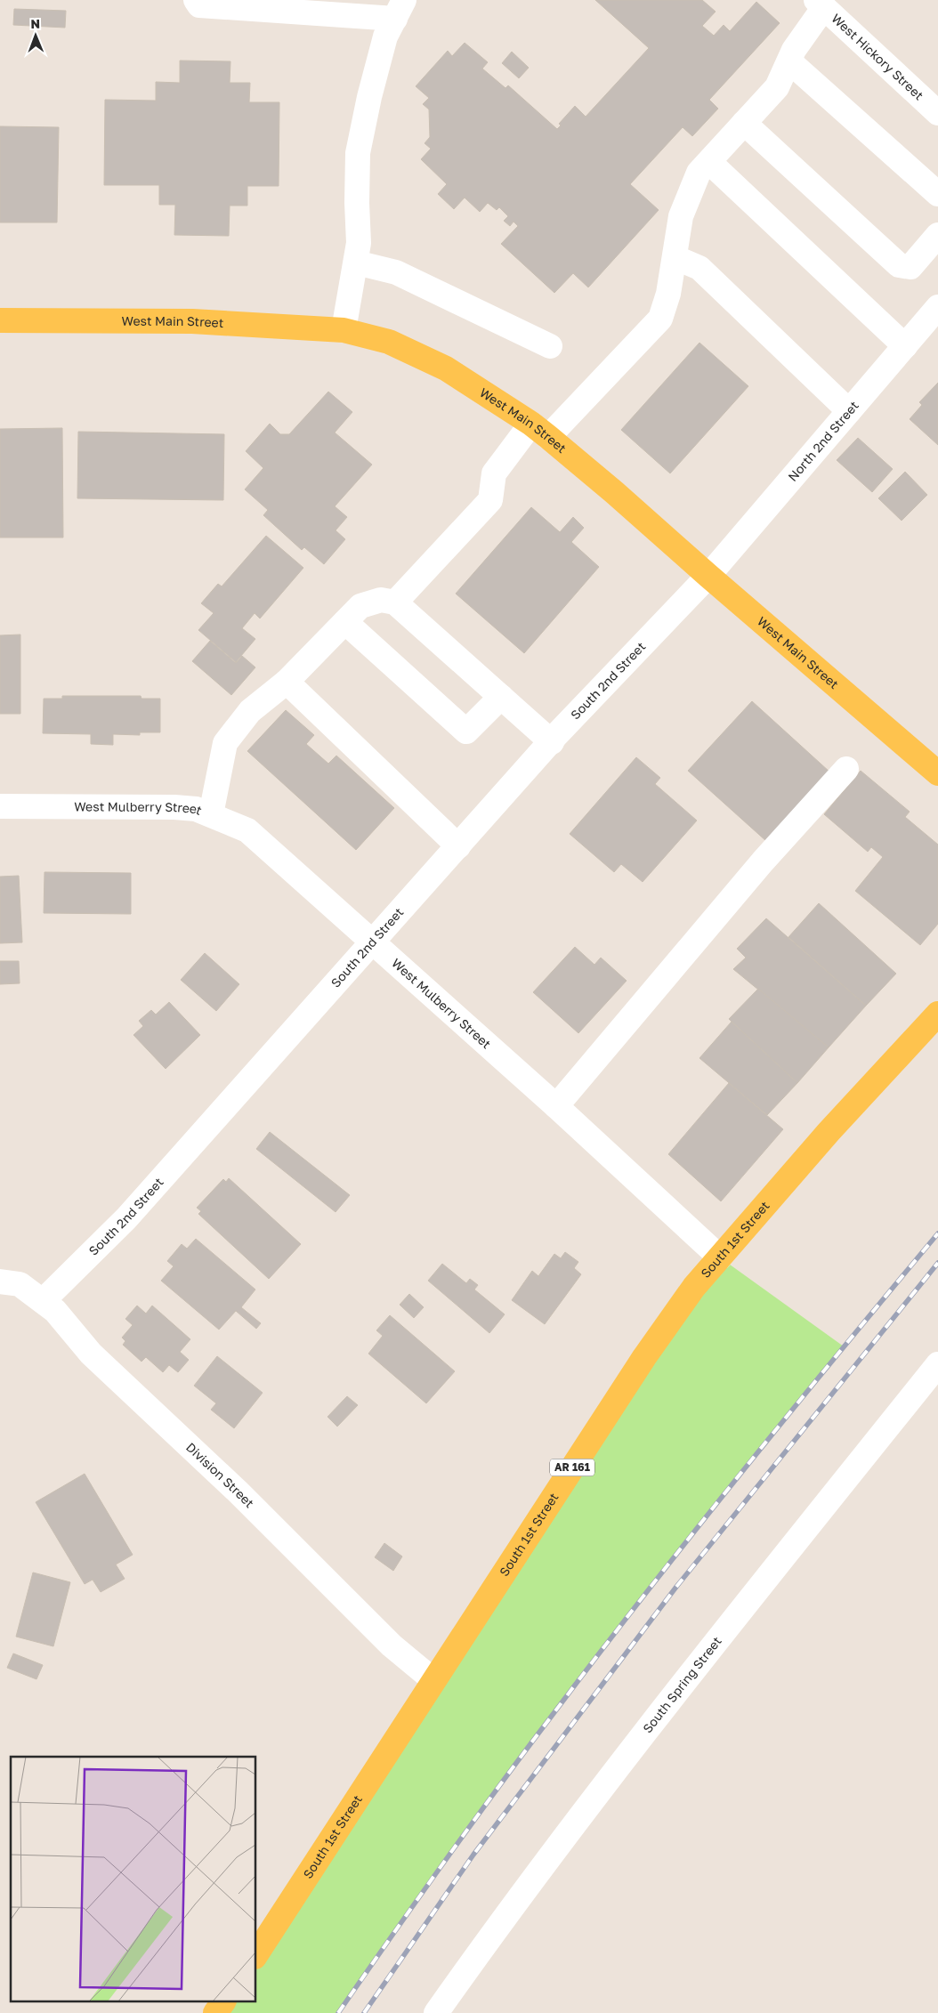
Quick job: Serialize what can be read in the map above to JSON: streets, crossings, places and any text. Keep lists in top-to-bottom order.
{
  "streets": {
    "main road": ["West Main Street", "South 1st Street", "AR 161"],
    "street": [
      "West Hickory Street",
      "North 2nd Street",
      "South 2nd Street",
      "West Mulberry Street",
      "Division Street",
      "South Spring Street"
    ]
  },
  "crossings": [
    ["West Main Street", "North 2nd Street"],
    ["West Main Street", "South 2nd Street"],
    ["North 2nd Street", "South 2nd Street"],
    ["South 2nd Street", "West Mulberry Street"],
    ["South 2nd Street", "Division Street"],
    ["West Mulberry Street", "South 1st Street"],
    ["South 1st Street", "Division Street"]
  ],
  "north": "top"
}
